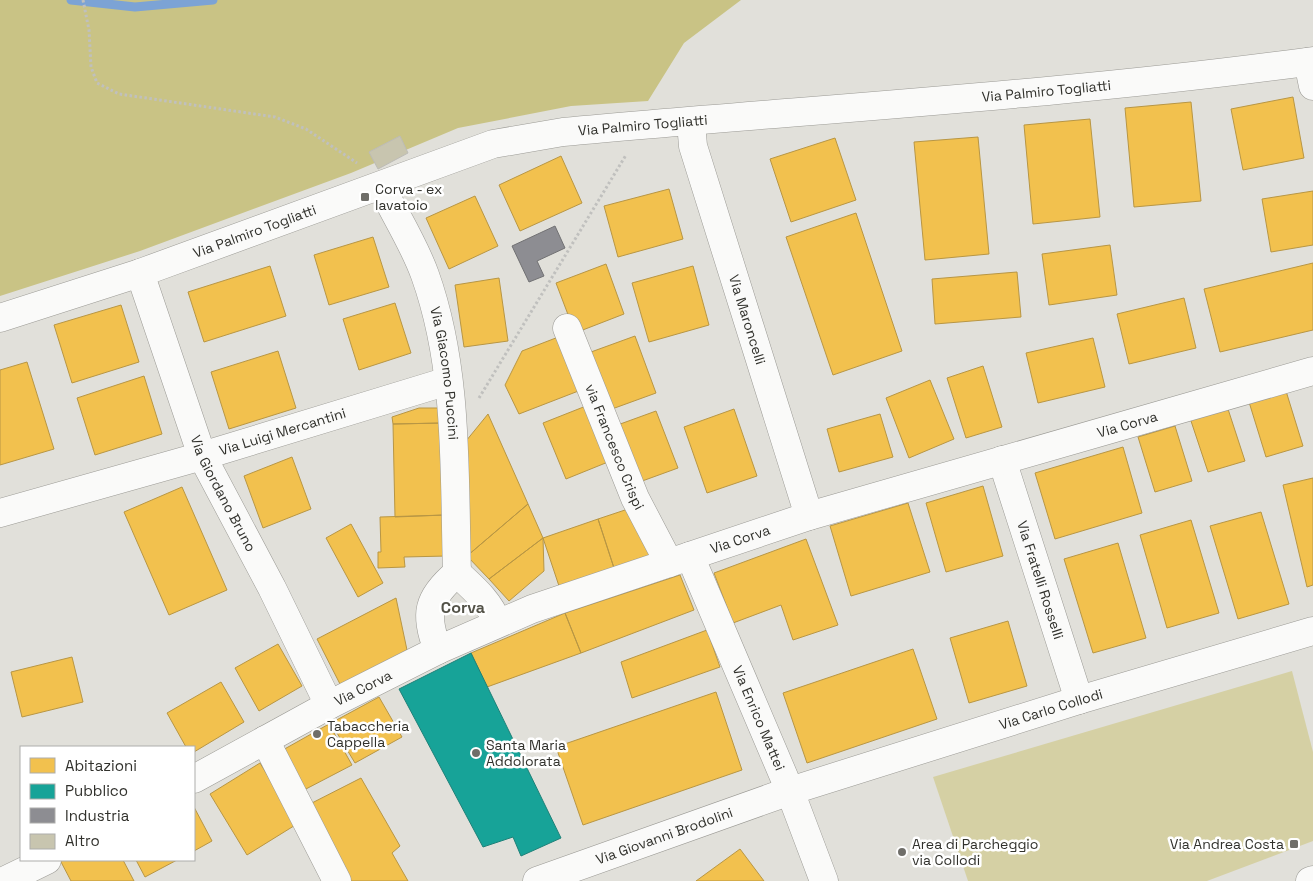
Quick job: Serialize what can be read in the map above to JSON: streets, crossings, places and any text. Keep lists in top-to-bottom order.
{
  "streets": {
    "street": [
      "Via Palmiro Togliatti",
      "Via Maroncelli",
      "Via Giacomo Puccini",
      "Via Corva",
      "Via Luigi Mercantini",
      "via Francesco Crispi",
      "Via Giordano Bruno",
      "Via Fratelli Rosselli",
      "Via Carlo Collodi",
      "Via Enrico Mattei",
      "Via Giovanni Brodolini"
    ]
  },
  "crossings": [
    ["Via Palmiro Togliatti", "Via Maroncelli"],
    ["Via Palmiro Togliatti", "Via Giacomo Puccini"],
    ["Via Palmiro Togliatti", "Via Giordano Bruno"],
    ["Via Maroncelli", "Via Corva"],
    ["Via Giacomo Puccini", "Via Luigi Mercantini"],
    ["Via Corva", "via Francesco Crispi"],
    ["Via Corva", "Via Giordano Bruno"],
    ["Via Corva", "Via Fratelli Rosselli"],
    ["Via Corva", "Via Enrico Mattei"],
    ["Via Luigi Mercantini", "Via Giordano Bruno"],
    ["via Francesco Crispi", "Via Enrico Mattei"],
    ["Via Fratelli Rosselli", "Via Carlo Collodi"],
    ["Via Carlo Collodi", "Via Enrico Mattei"],
    ["Via Carlo Collodi", "Via Giovanni Brodolini"],
    ["Via Enrico Mattei", "Via Giovanni Brodolini"]
  ],
  "districts": ["Corva"],
  "places": {
    "transit": ["Corva - ex lavatoio", "Via Andrea Costa"],
    "other": ["Tabaccheria Cappella", "Santa Maria Addolorata", "Area di Parcheggio via Collodi"]
  },
  "legend": [
    "Abitazioni",
    "Pubblico",
    "Industria",
    "Altro"
  ]
}
